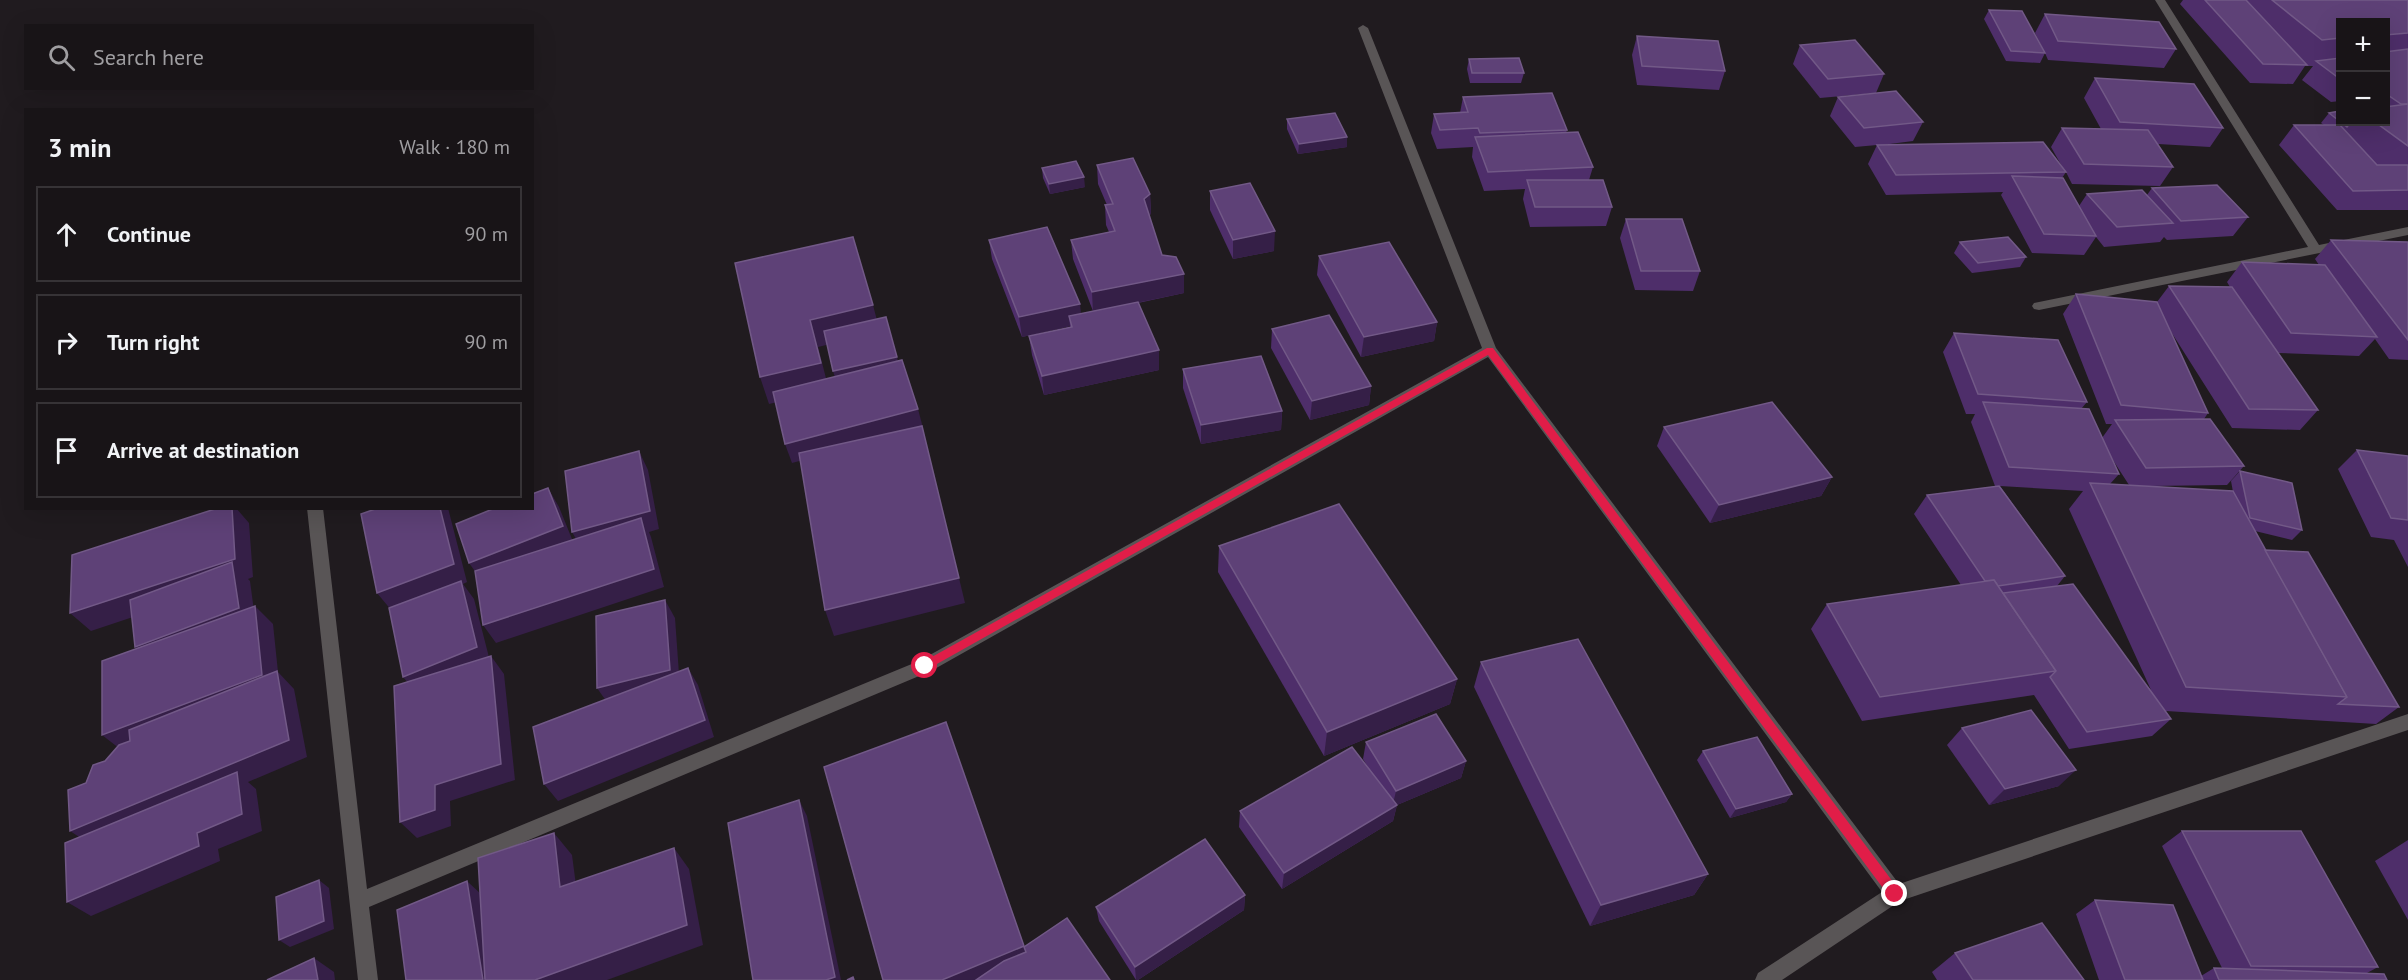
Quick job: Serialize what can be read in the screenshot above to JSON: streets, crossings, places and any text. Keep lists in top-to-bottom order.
{
  "page": {
    "map_buttons": ["+", "−"],
    "search": "Search here",
    "heading": ["3 min", "Walk · 180 m"],
    "list": [
      ["Continue", "90 m"],
      ["Turn right", "90 m"],
      "Arrive at destination"
    ]
  }
}
